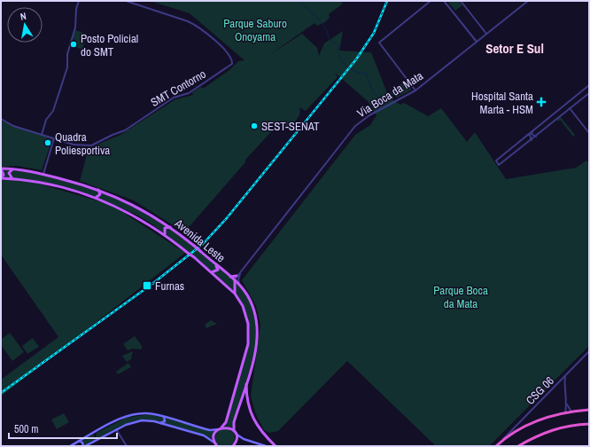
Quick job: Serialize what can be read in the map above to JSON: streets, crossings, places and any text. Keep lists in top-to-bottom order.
{
  "streets": {
    "main road": ["Avenida Leste"],
    "street": ["SMT Contorno", "Via Boca da Mata", "CSG 06"]
  },
  "crossings": [
    ["Via Boca da Mata", "Avenida Leste"]
  ],
  "districts": ["Setor E Sul"],
  "parks": ["Parque Saburo Onoyama", "Parque Boca da Mata"],
  "places": {
    "other": ["Posto Policial do SMT", "SEST-SENAT", "Quadra Poliesportiva"],
    "health": ["Hospital Santa Marta - HSM"],
    "transit": ["Furnas"]
  },
  "scale_bar": "500 m",
  "north": "top"
}
